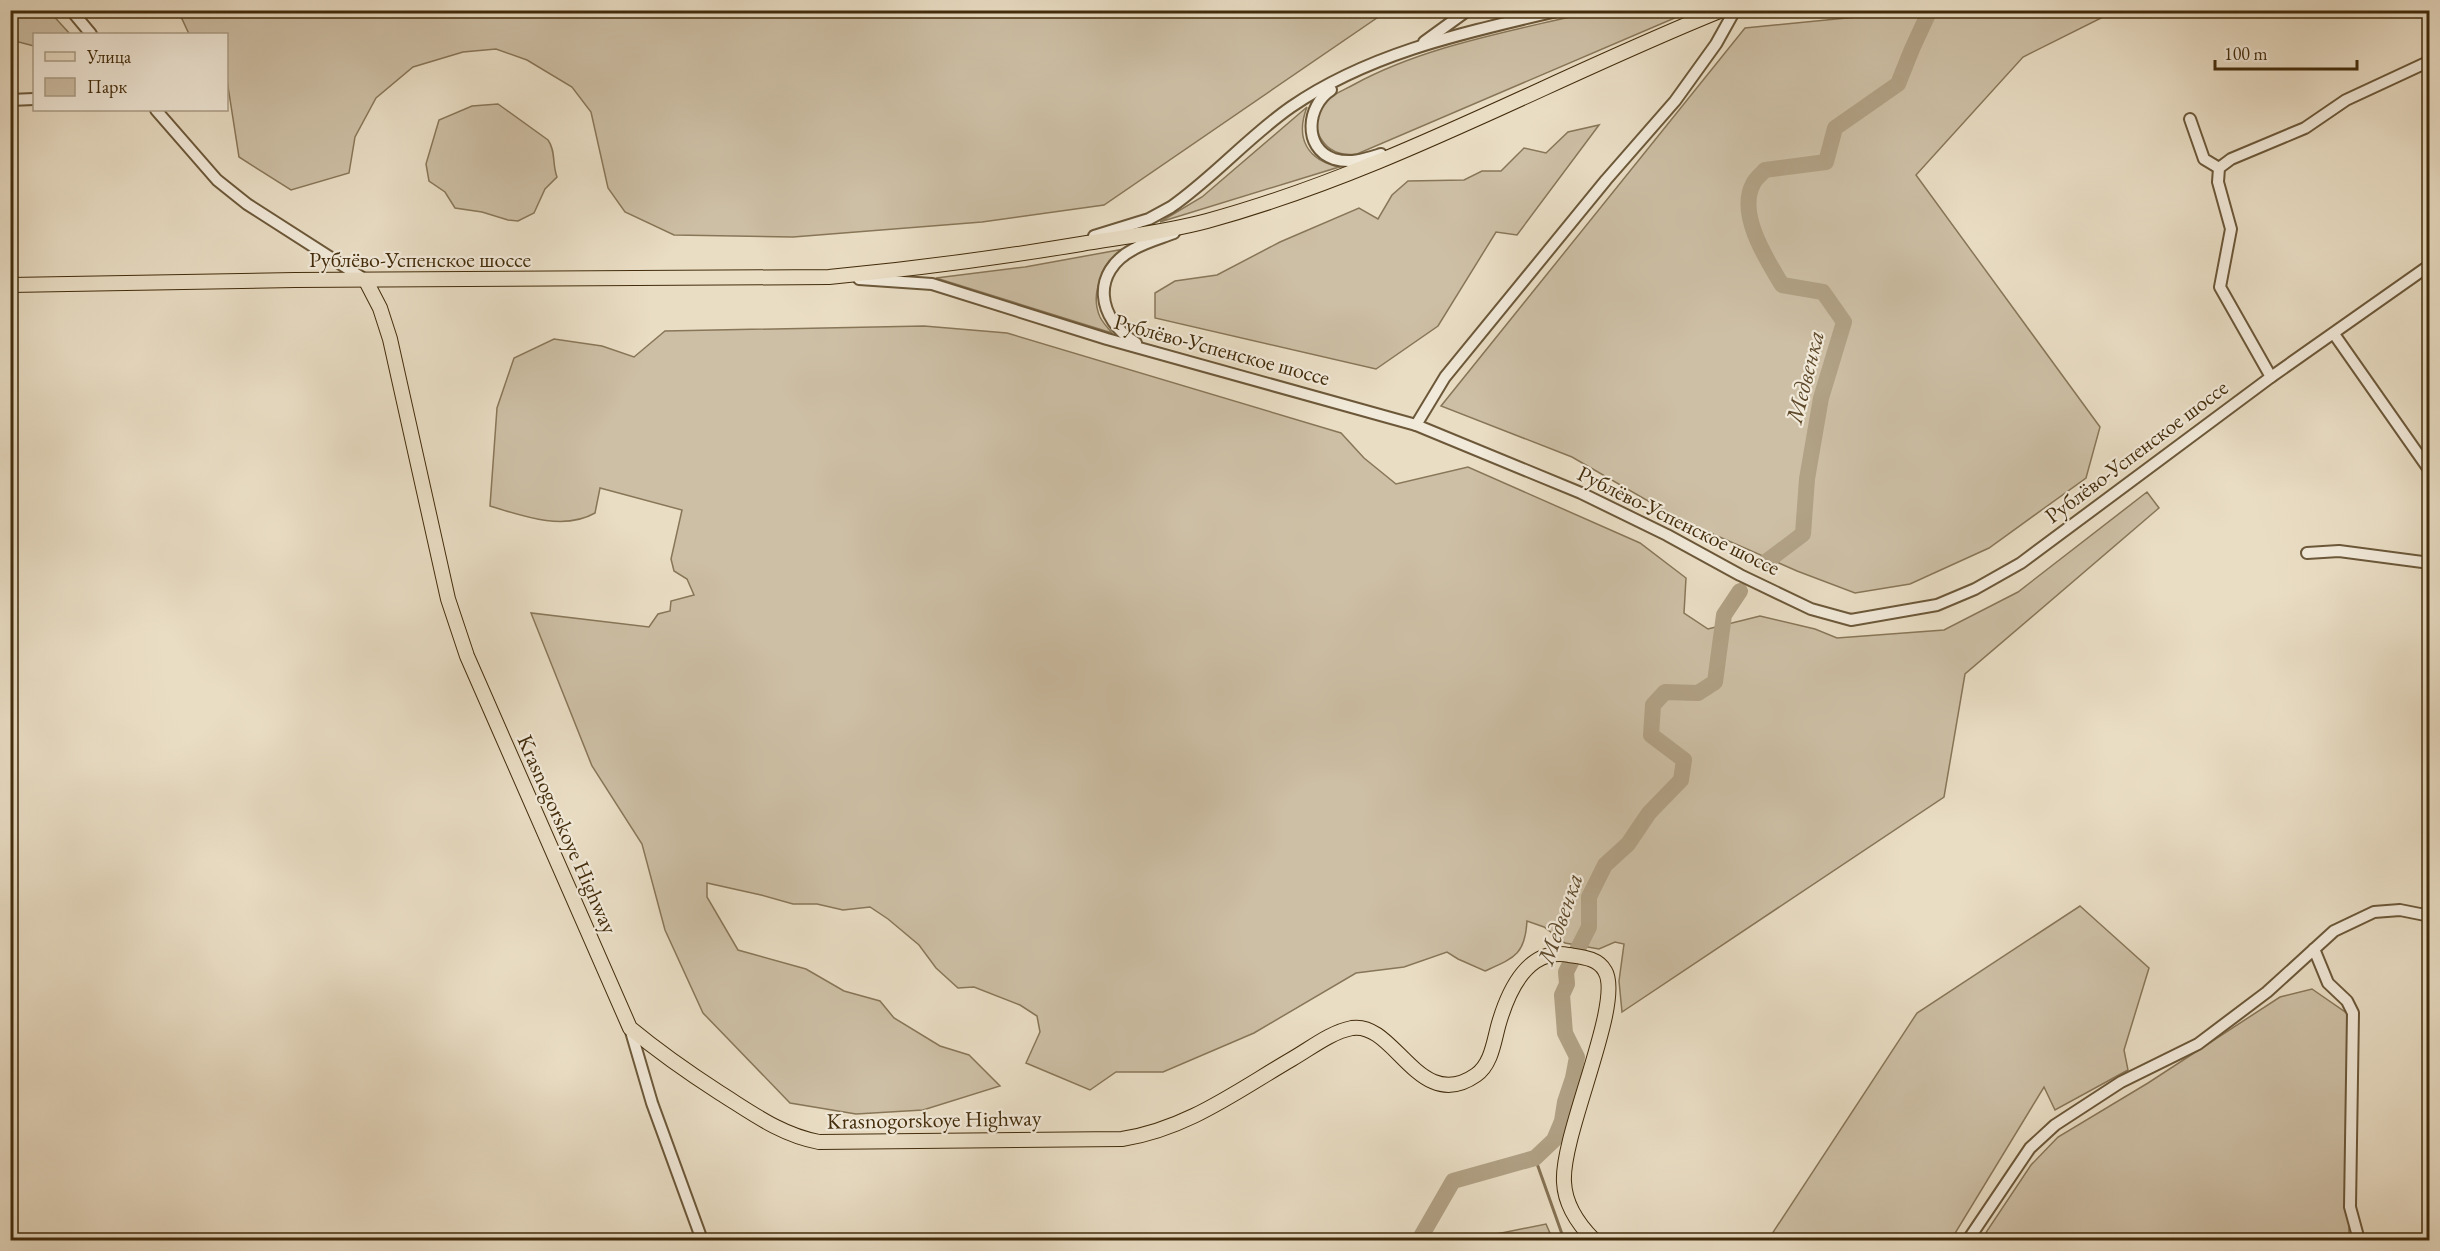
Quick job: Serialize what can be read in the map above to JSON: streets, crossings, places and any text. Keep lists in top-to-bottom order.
{
  "streets": {
    "main road": ["Рублёво-Успенское шоссе", "Krasnogorskoye Highway"]
  },
  "crossings": [
    ["Рублёво-Успенское шоссе", "Krasnogorskoye Highway"]
  ],
  "water": ["Медвенка"],
  "legend": ["Улица", "Парк"],
  "scale_bar": "100 m"
}
